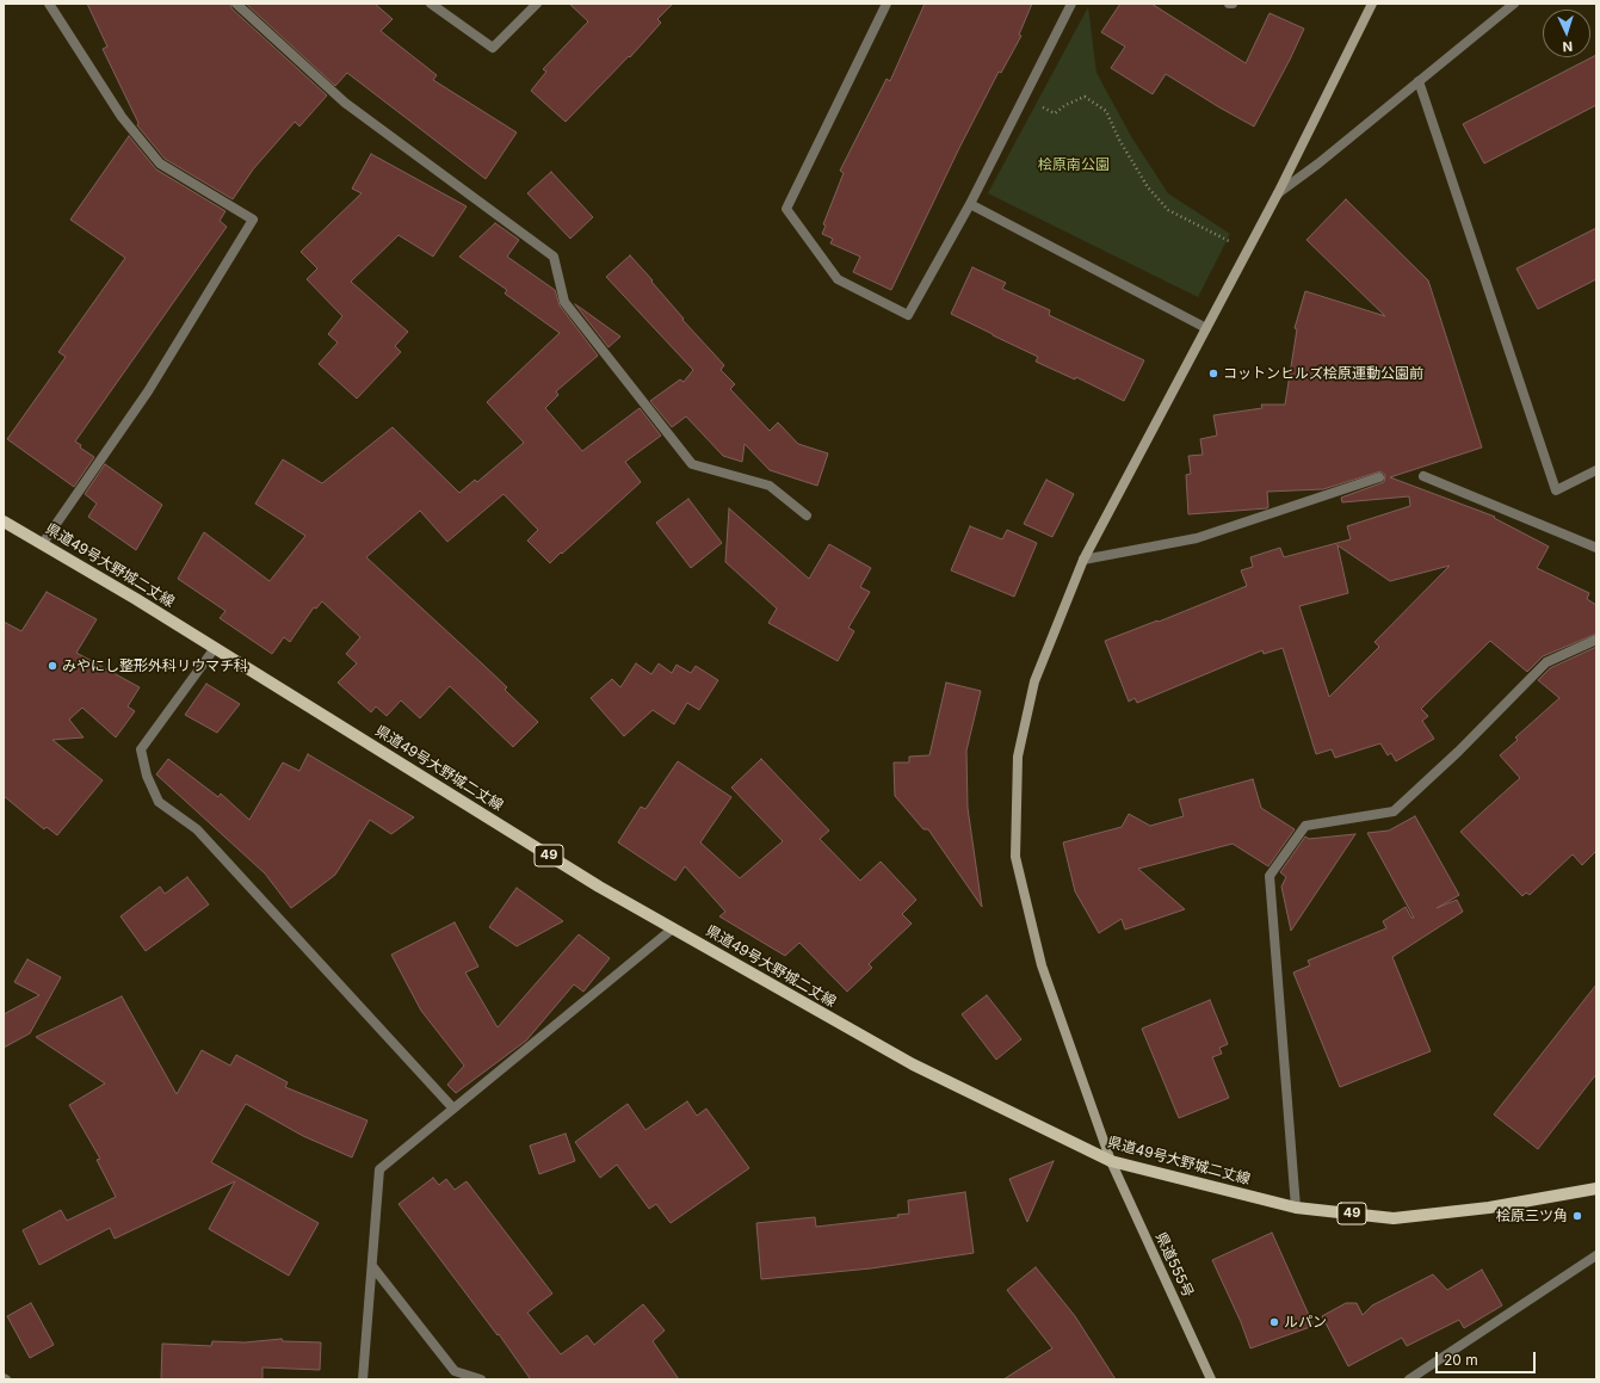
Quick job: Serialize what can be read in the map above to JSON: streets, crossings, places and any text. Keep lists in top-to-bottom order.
{
  "streets": {
    "main road": ["県道49号大野城二丈線", "49"],
    "street": ["県道555号"]
  },
  "crossings": [
    ["県道49号大野城二丈線", "県道555号"]
  ],
  "parks": ["桧原南公園"],
  "places": [
    "コットンヒルズ桧原運動公園前",
    "みやにし整形外科リウマチ科",
    "桧原三ツ角",
    "ルパン"
  ],
  "scale_bar": "20 m",
  "north": "bottom"
}
